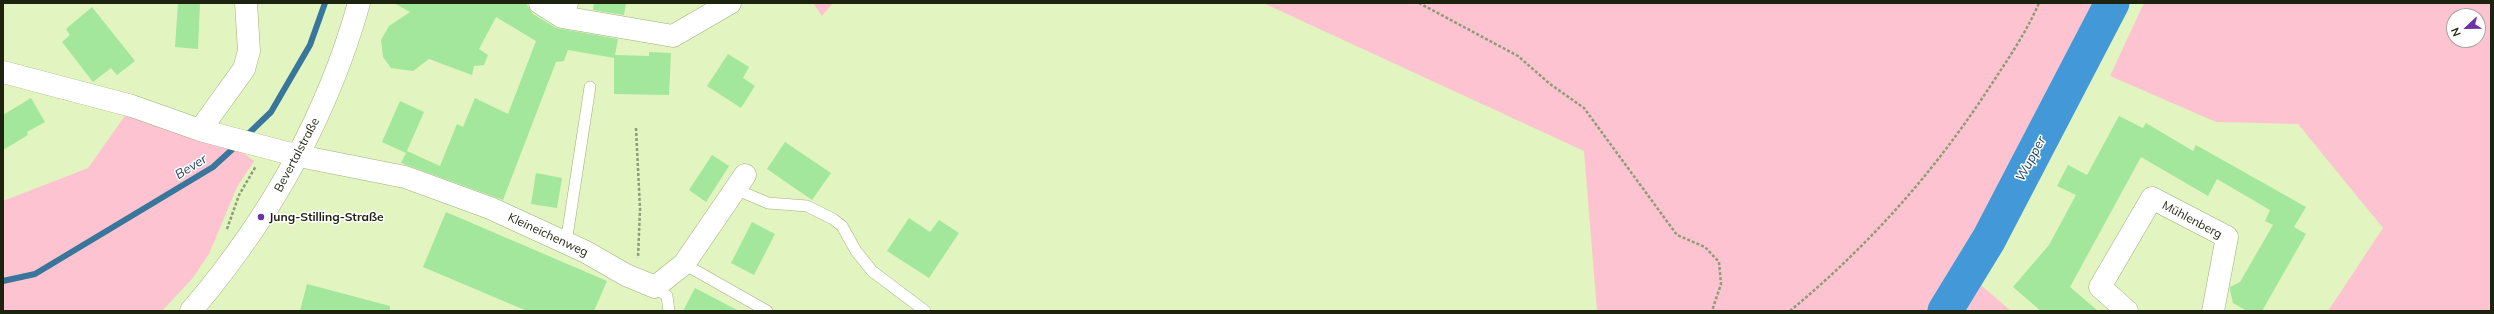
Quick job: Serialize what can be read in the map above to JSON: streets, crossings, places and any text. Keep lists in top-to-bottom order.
{
  "streets": {
    "street": ["Bevertalstraße", "Mühlenberg", "Kleineichenweg"]
  },
  "crossings": [
    ["Bevertalstraße", "Kleineichenweg"]
  ],
  "water": ["Wupper", "Bever"],
  "places": ["Jung-Stilling-Straße"],
  "north": "left"
}
